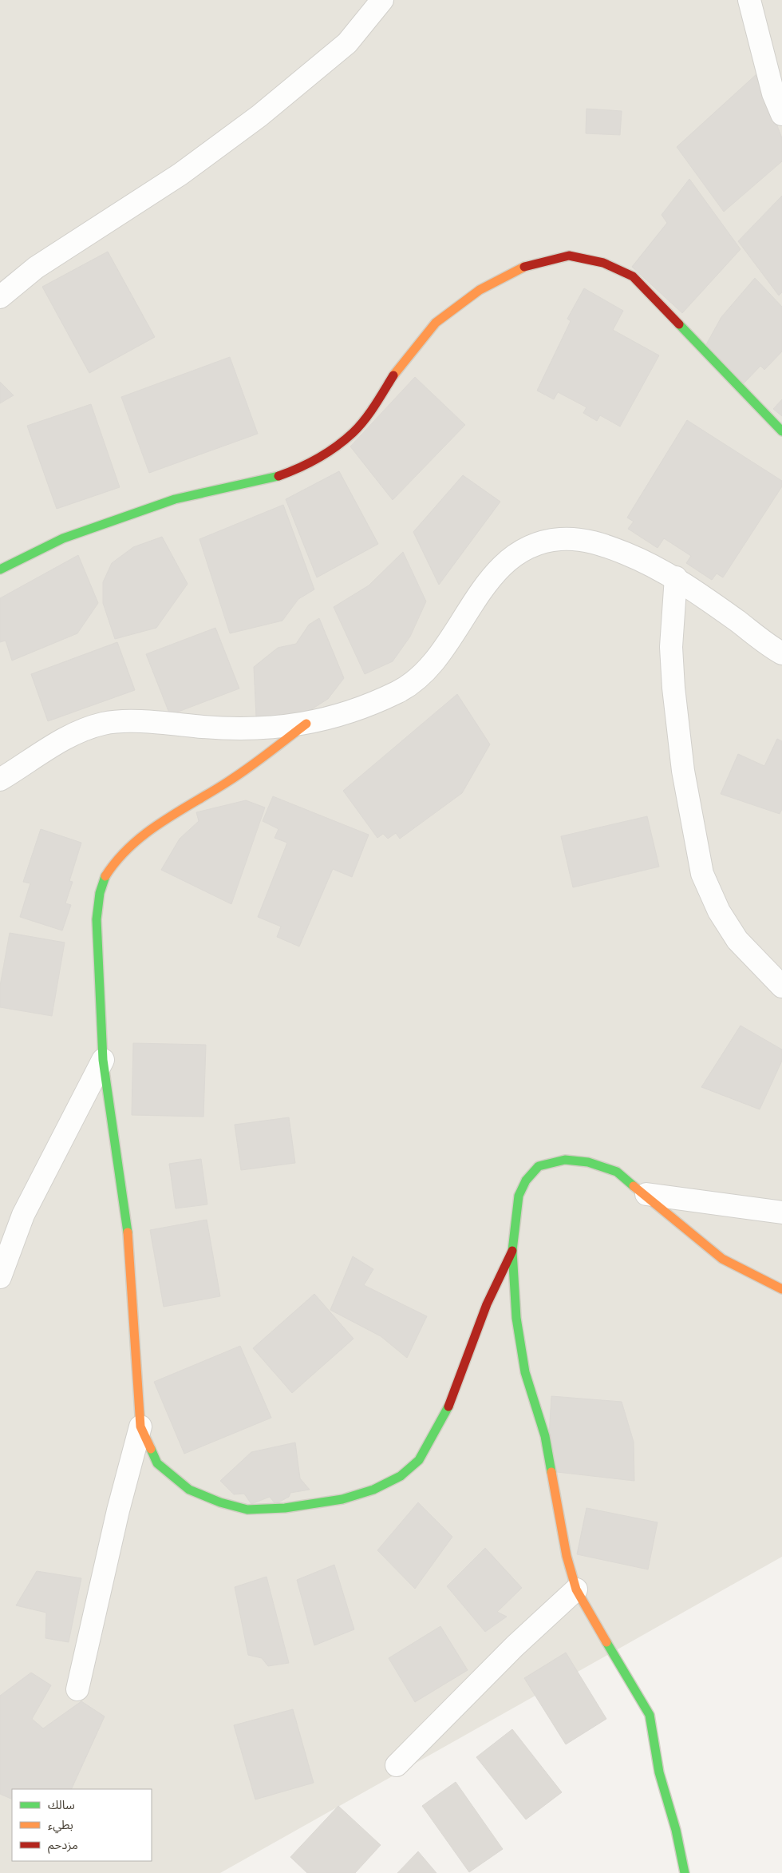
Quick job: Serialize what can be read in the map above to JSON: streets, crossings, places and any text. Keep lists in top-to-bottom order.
{
  "legend": ["سالك", "بطيء", "مزدحم"]
}
